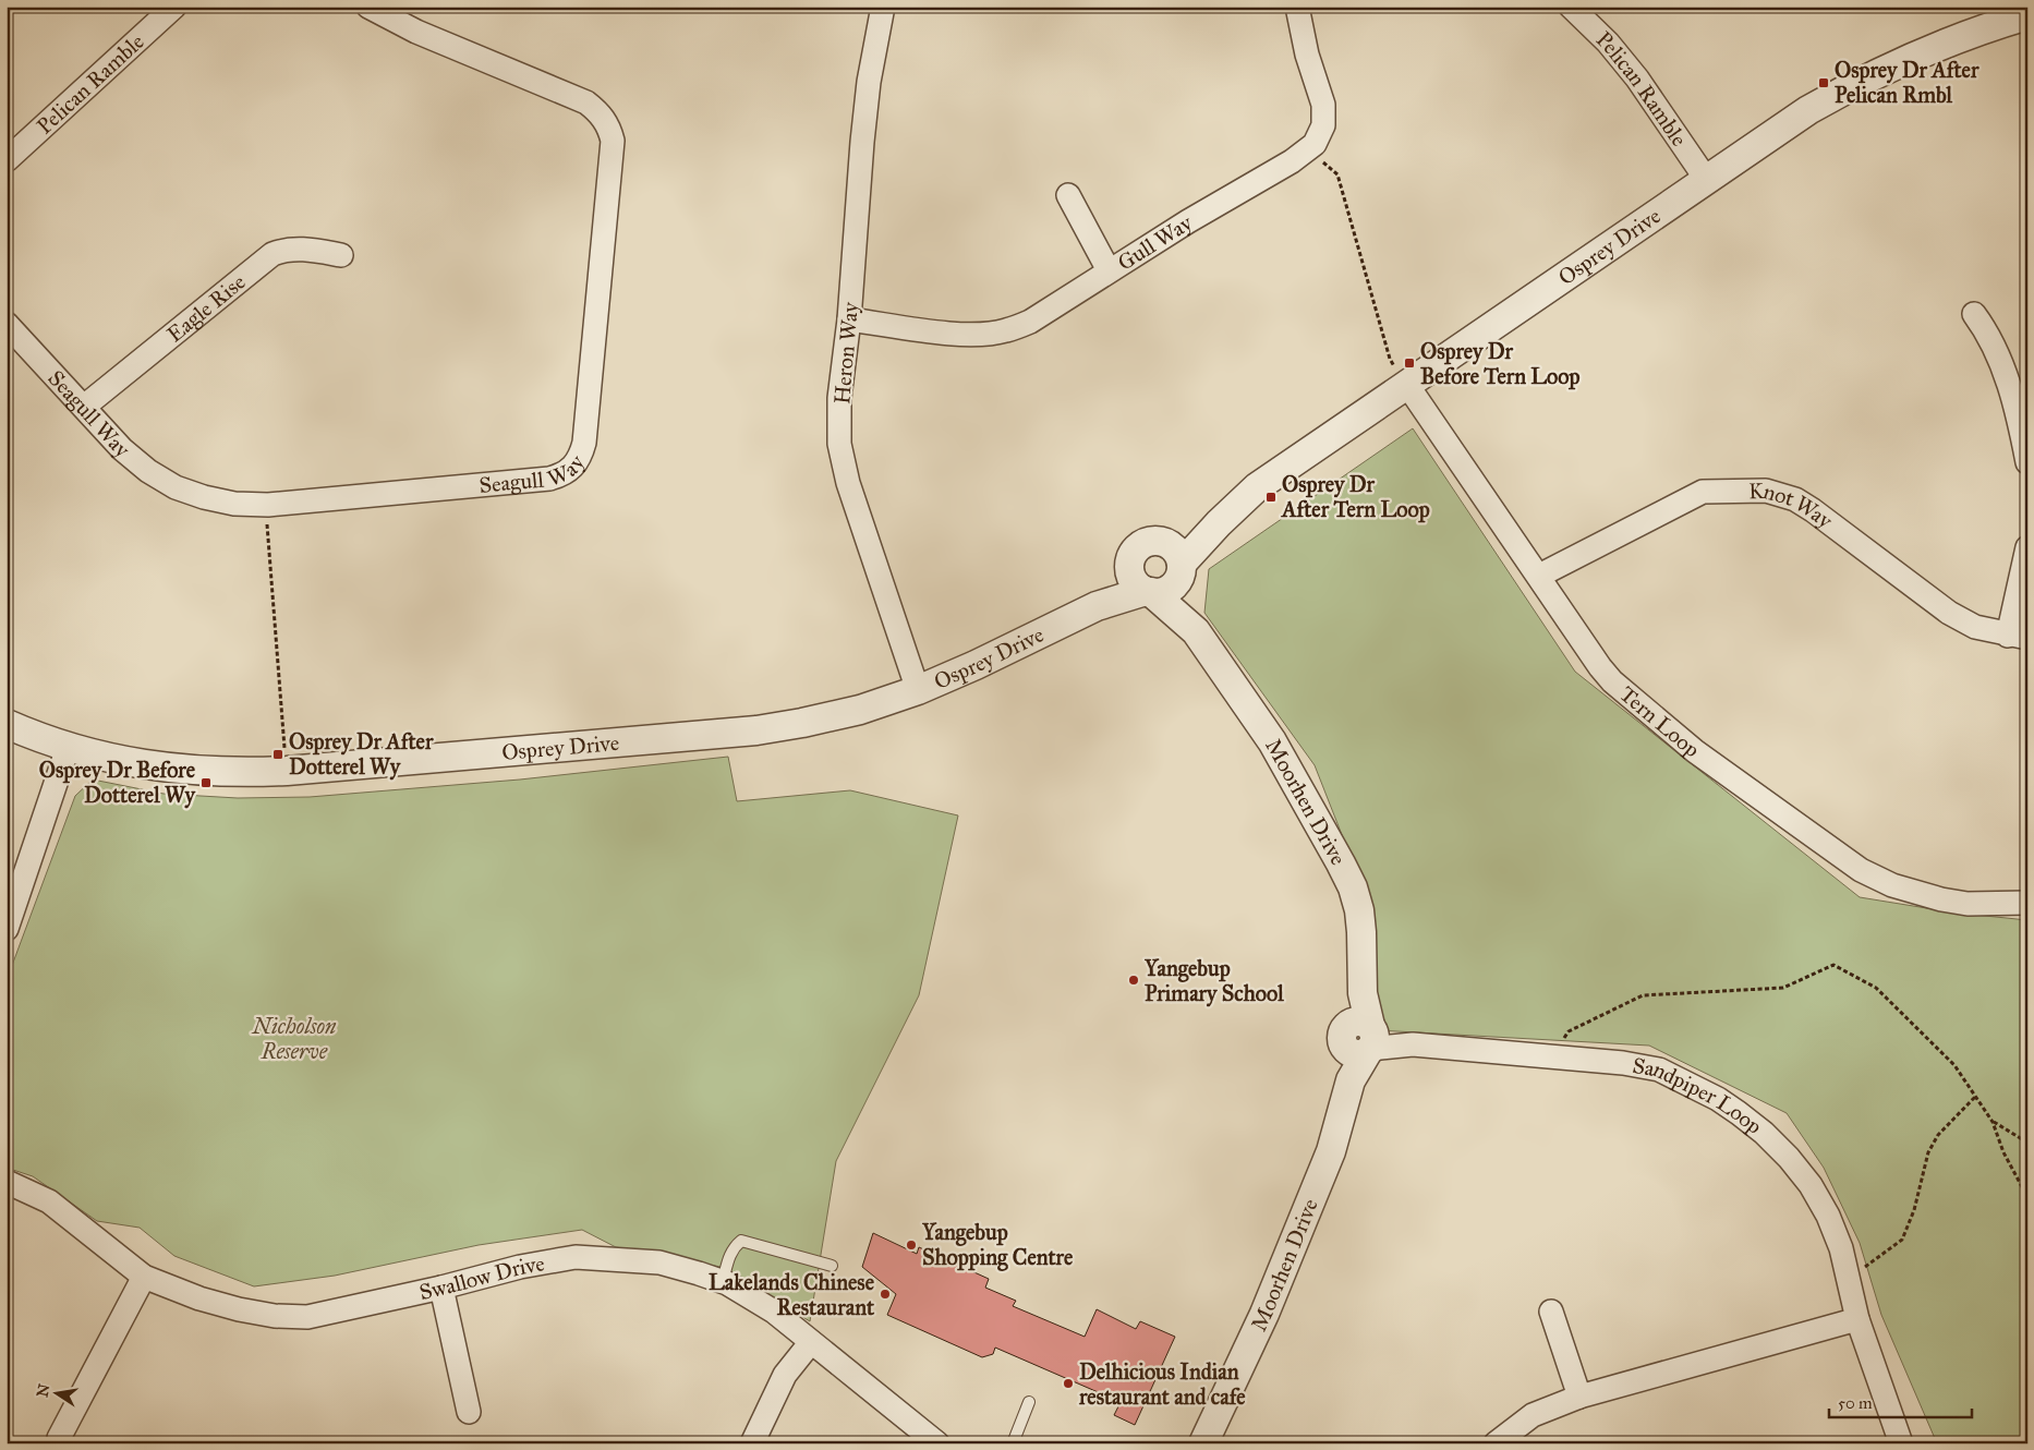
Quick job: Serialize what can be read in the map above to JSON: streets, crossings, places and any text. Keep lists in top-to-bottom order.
{
  "streets": {
    "street": [
      "Pelican Ramble",
      "Gull Way",
      "Osprey Drive",
      "Eagle Rise",
      "Heron Way",
      "Seagull Way",
      "Knot Way",
      "Tern Loop",
      "Moorhen Drive",
      "Sandpiper Loop",
      "Swallow Drive"
    ]
  },
  "crossings": [
    ["Pelican Ramble", "Osprey Drive"],
    ["Gull Way", "Heron Way"],
    ["Osprey Drive", "Heron Way"],
    ["Osprey Drive", "Tern Loop"],
    ["Osprey Drive", "Moorhen Drive"],
    ["Eagle Rise", "Seagull Way"],
    ["Knot Way", "Tern Loop"],
    ["Moorhen Drive", "Sandpiper Loop"]
  ],
  "parks": ["Nicholson Reserve"],
  "places": {
    "transit": [
      "Osprey Dr After Pelican Rmbl",
      "Osprey Dr Before Tern Loop",
      "Osprey Dr After Tern Loop",
      "Osprey Dr After Dotterel Wy",
      "Osprey Dr Before Dotterel Wy"
    ],
    "other": [
      "Yangebup Primary School",
      "Yangebup Shopping Centre",
      "Lakelands Chinese Restaurant",
      "Delhicious Indian restaurant and cafe"
    ]
  },
  "scale_bar": "50 m",
  "north": "left"
}
